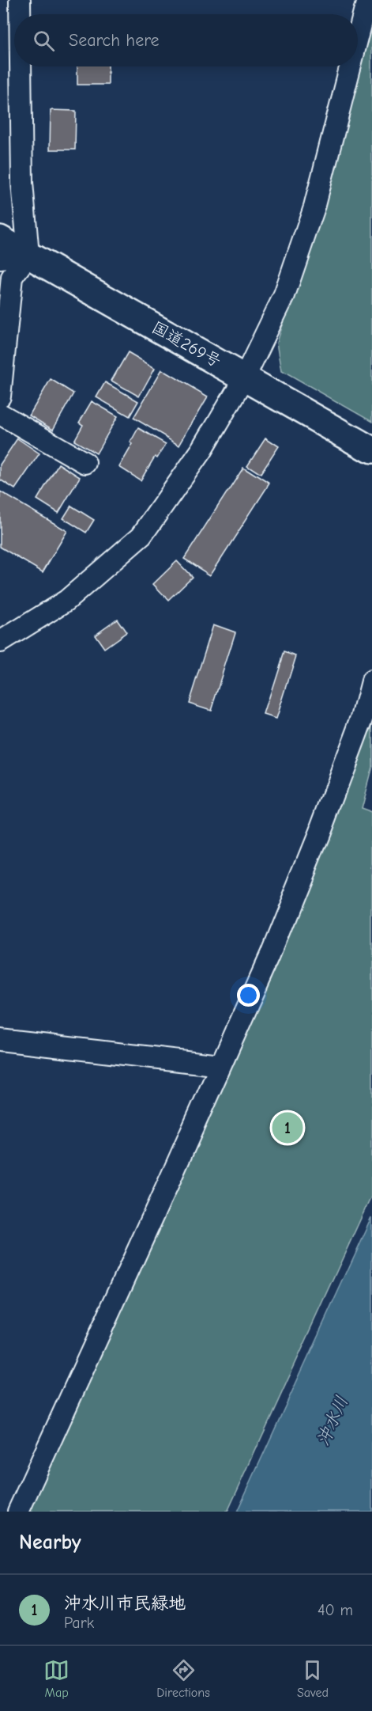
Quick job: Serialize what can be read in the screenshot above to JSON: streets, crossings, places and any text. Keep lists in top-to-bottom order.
{
  "streets": {
    "highway": ["国道269号"]
  },
  "water": ["沖水川"],
  "page": {
    "search": "Search here",
    "pins": "1",
    "heading": "Nearby",
    "list": [
      {
        "mark": "1",
        "name": "沖水川市民緑地",
        "note": "Park",
        "value": "40 m"
      }
    ],
    "nav": ["Map", "Directions", "Saved"]
  }
}
